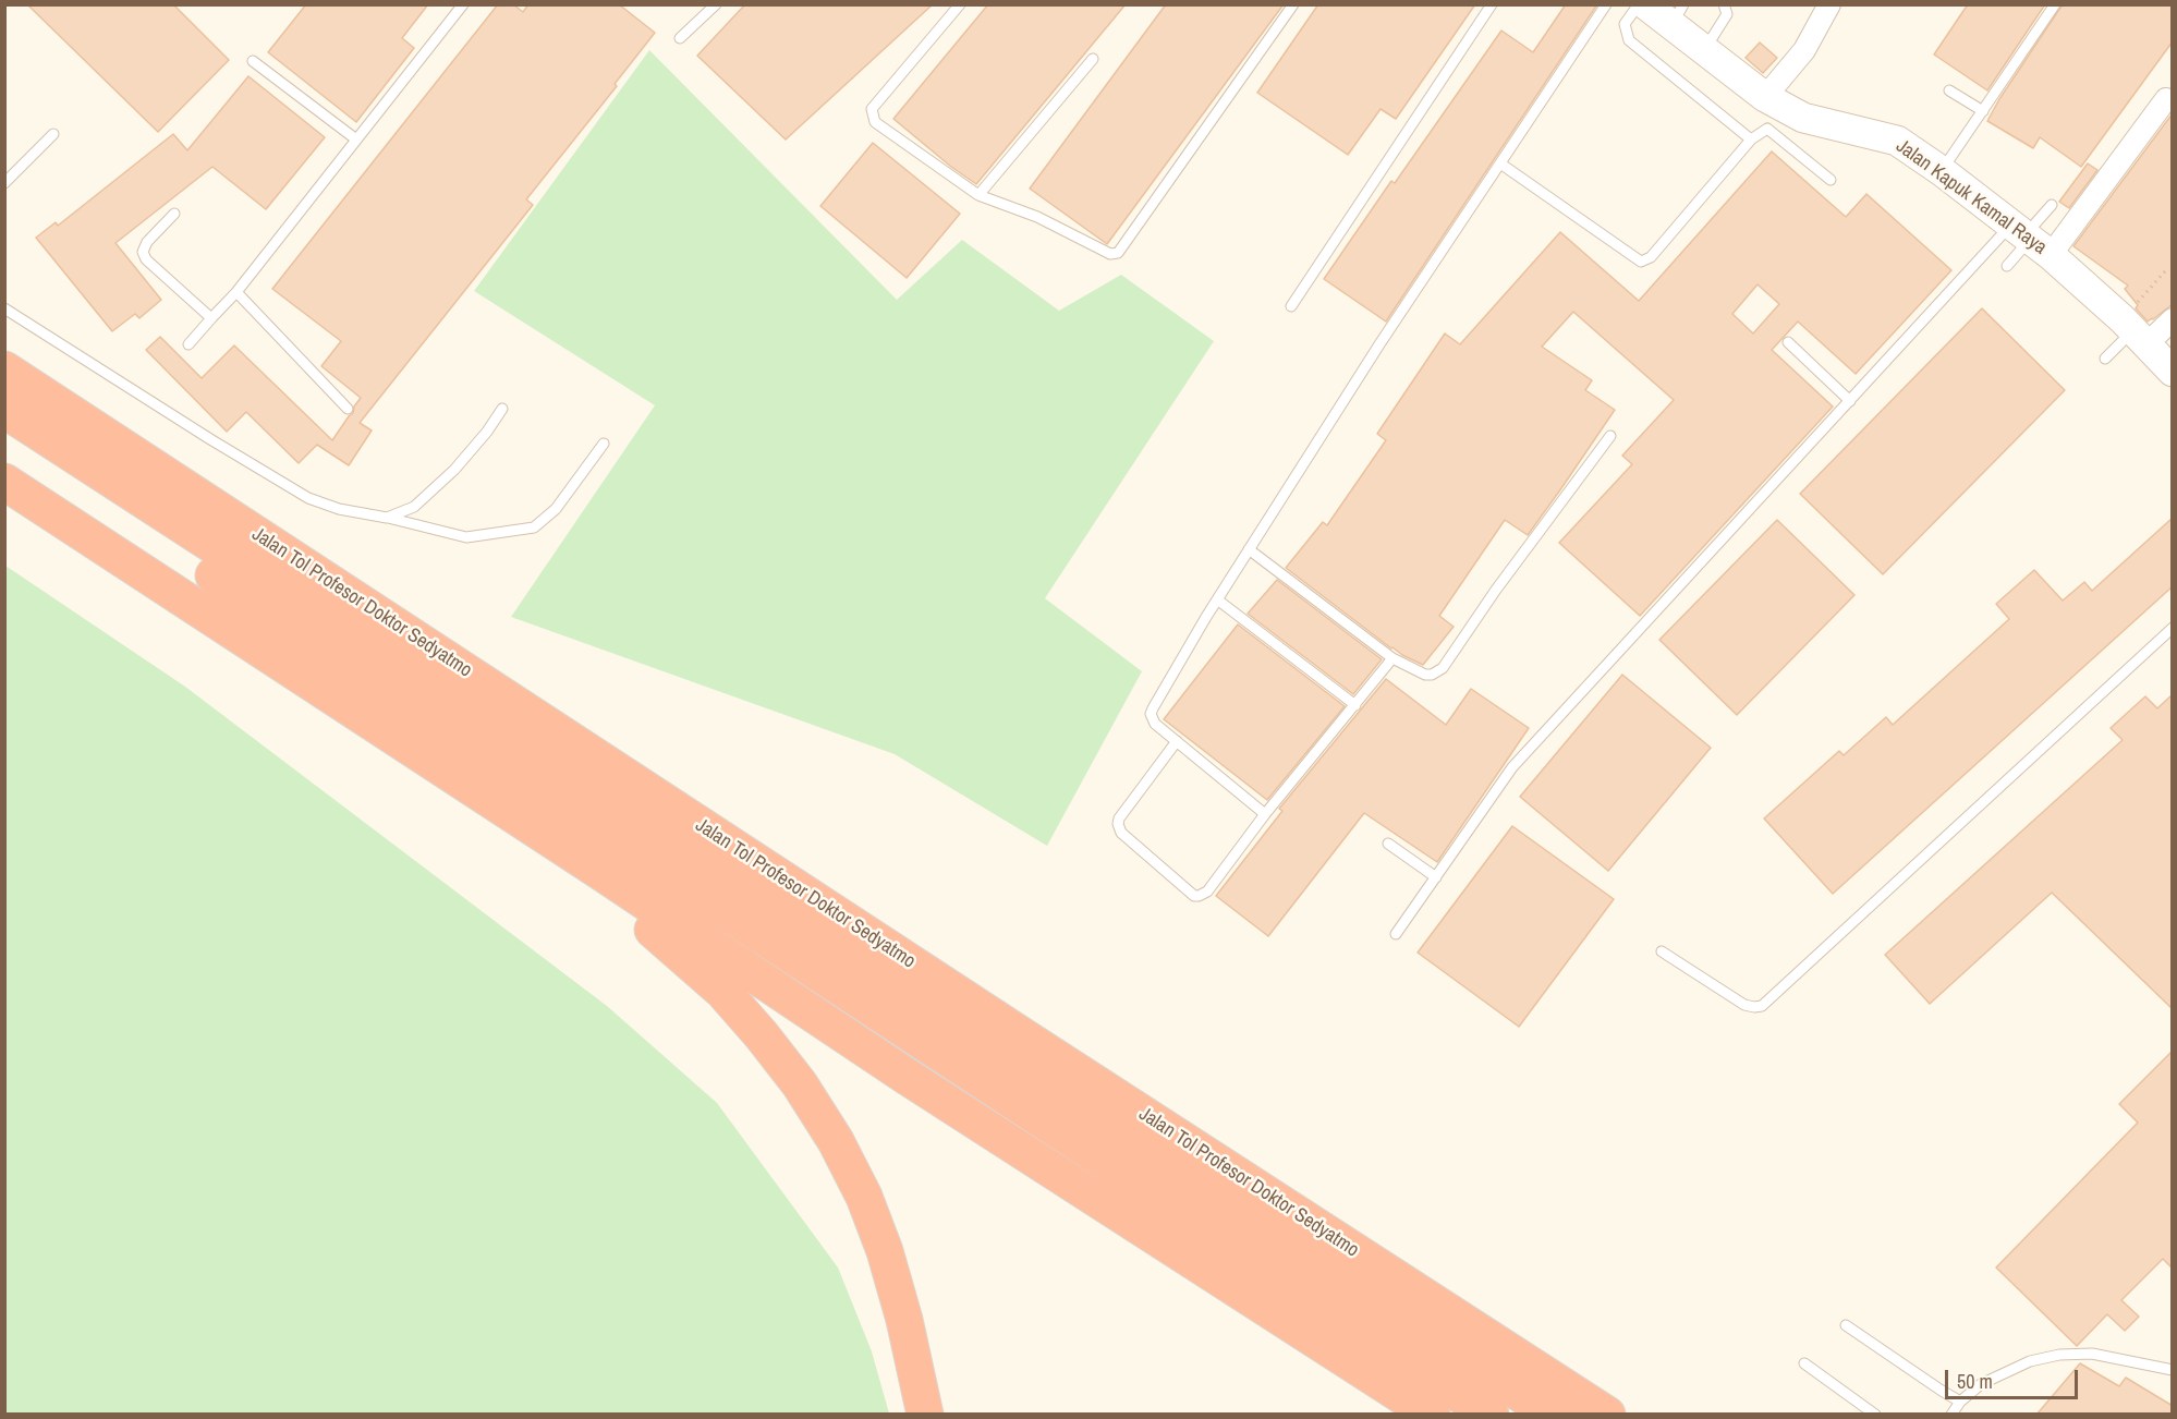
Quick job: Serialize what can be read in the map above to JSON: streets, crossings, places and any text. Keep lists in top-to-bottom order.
{
  "streets": {
    "highway": ["Jalan Tol Profesor Doktor Sedyatmo"],
    "main road": ["Jalan Kapuk Kamal Raya"]
  },
  "scale_bar": "50 m"
}
